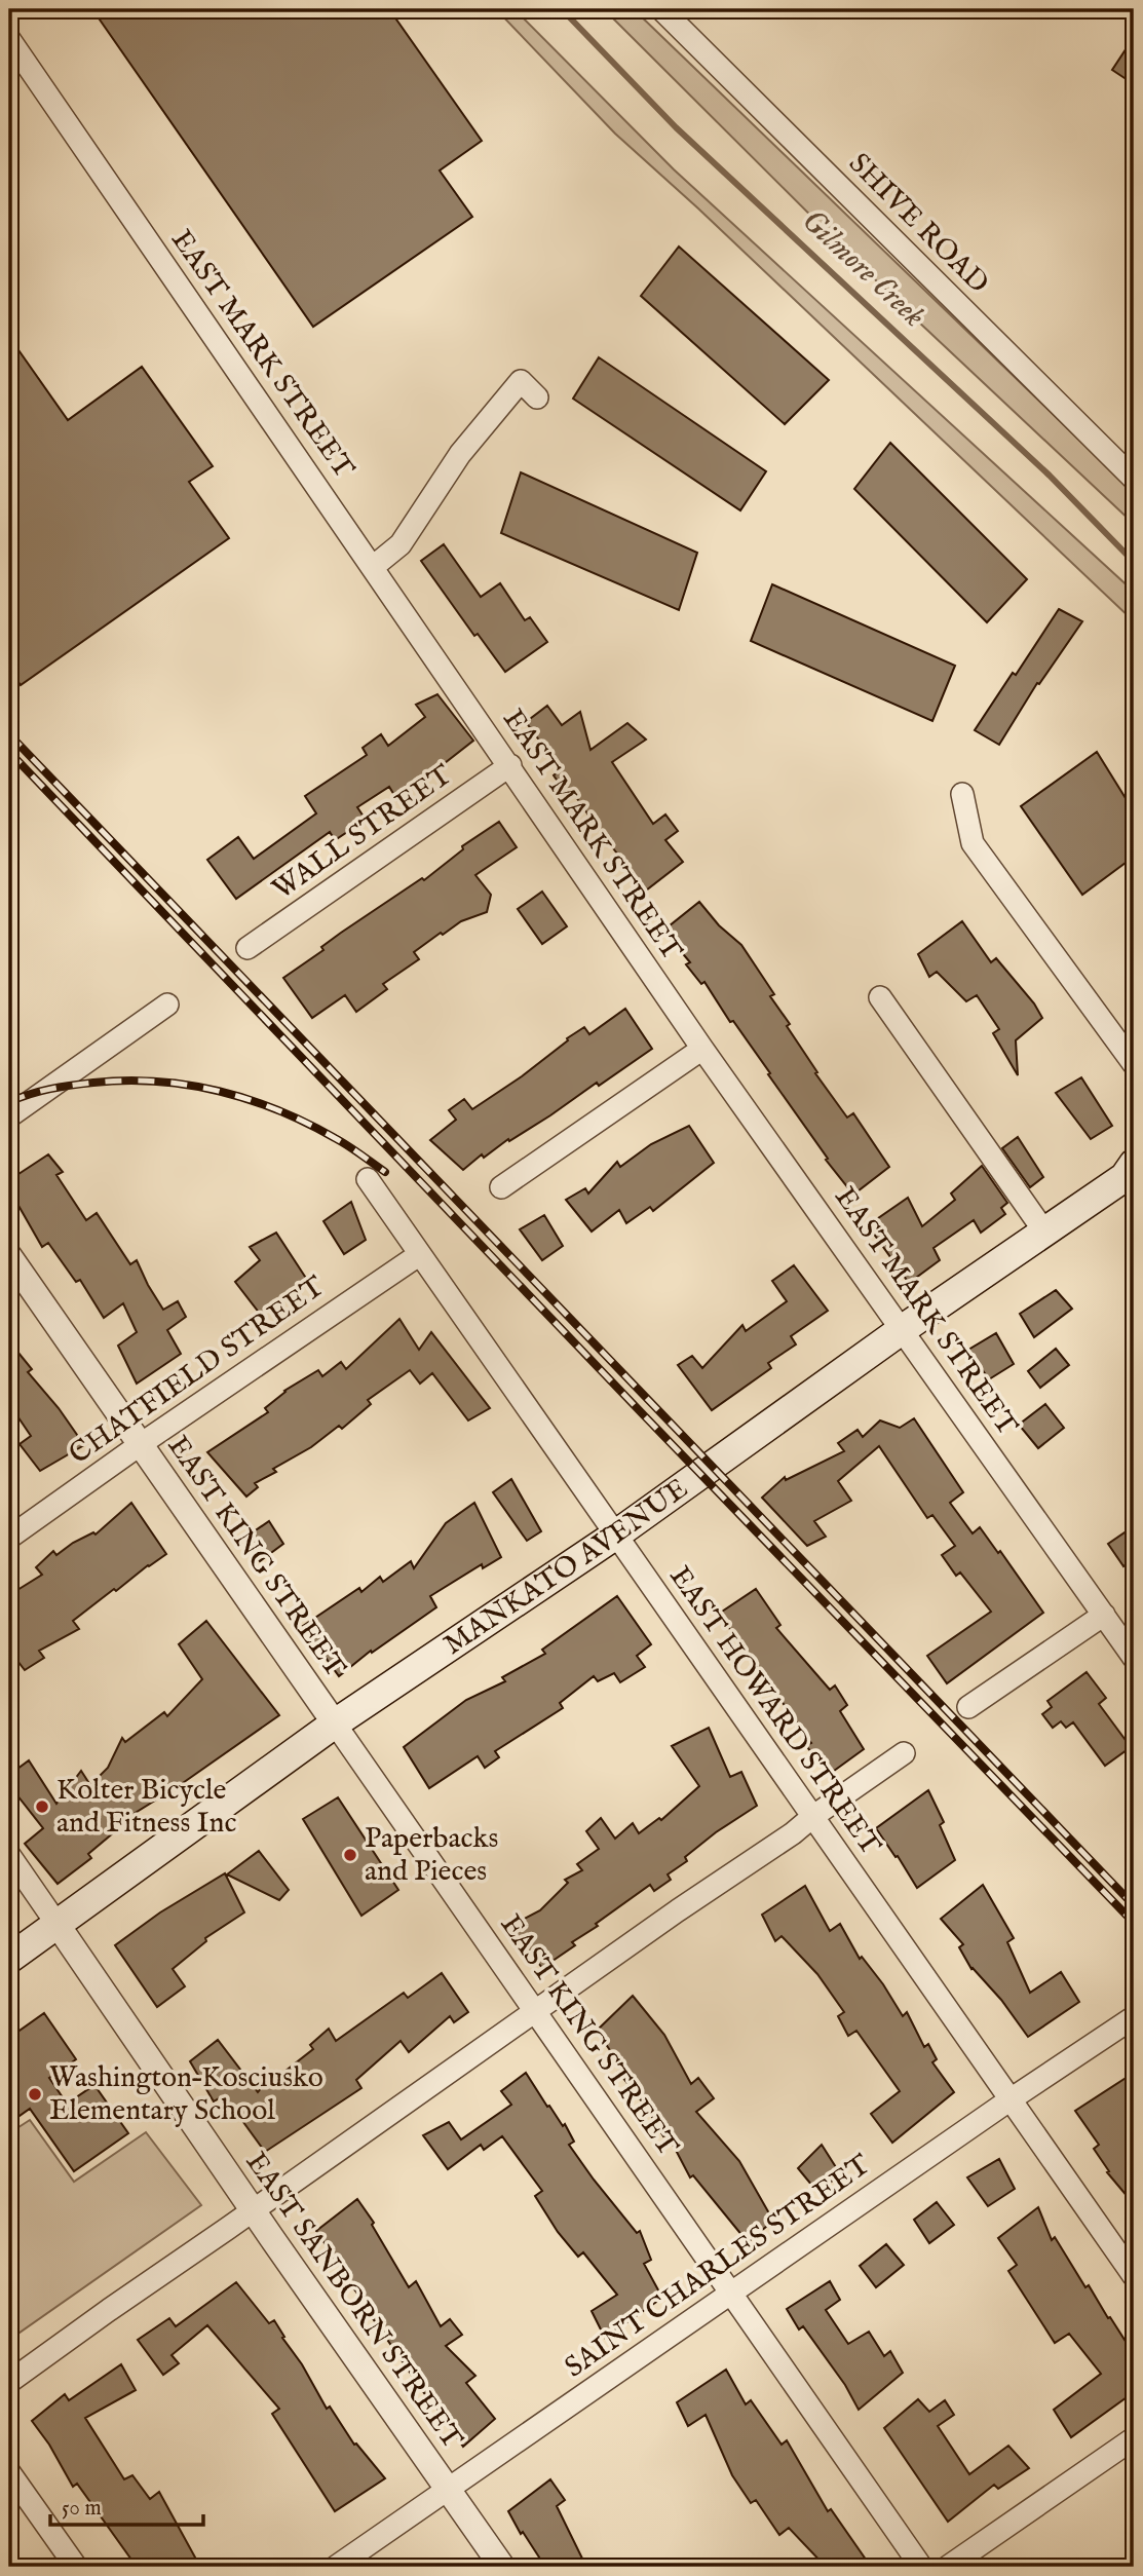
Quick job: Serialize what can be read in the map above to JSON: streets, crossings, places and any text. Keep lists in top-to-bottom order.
{
  "streets": {
    "main road": ["MANKATO AVENUE"],
    "street": [
      "SHIVE ROAD",
      "EAST MARK STREET",
      "WALL STREET",
      "CHATFIELD STREET",
      "EAST KING STREET",
      "EAST HOWARD STREET",
      "SAINT CHARLES STREET",
      "EAST SANBORN STREET"
    ]
  },
  "crossings": [
    ["EAST MARK STREET", "WALL STREET"],
    ["EAST MARK STREET", "MANKATO AVENUE"],
    ["CHATFIELD STREET", "EAST KING STREET"],
    ["CHATFIELD STREET", "EAST HOWARD STREET"],
    ["EAST KING STREET", "MANKATO AVENUE"],
    ["EAST KING STREET", "SAINT CHARLES STREET"],
    ["MANKATO AVENUE", "EAST HOWARD STREET"],
    ["MANKATO AVENUE", "EAST SANBORN STREET"],
    ["EAST HOWARD STREET", "SAINT CHARLES STREET"],
    ["SAINT CHARLES STREET", "EAST SANBORN STREET"]
  ],
  "water": ["Gilmore Creek"],
  "places": ["Kolter Bicycle and Fitness Inc", "Paperbacks and Pieces", "Washington–Kosciusko Elementary School"],
  "scale_bar": "50 m"
}
